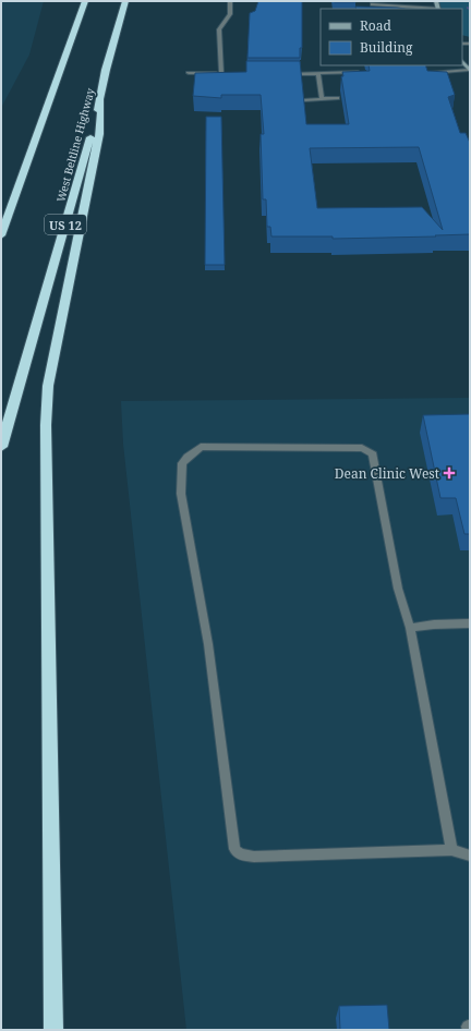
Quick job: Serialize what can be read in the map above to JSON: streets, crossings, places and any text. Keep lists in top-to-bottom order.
{
  "streets": {
    "highway": ["West Beltline Highway", "US 12"]
  },
  "places": {
    "health": ["Dean Clinic West"]
  },
  "legend": ["Road", "Building"]
}
